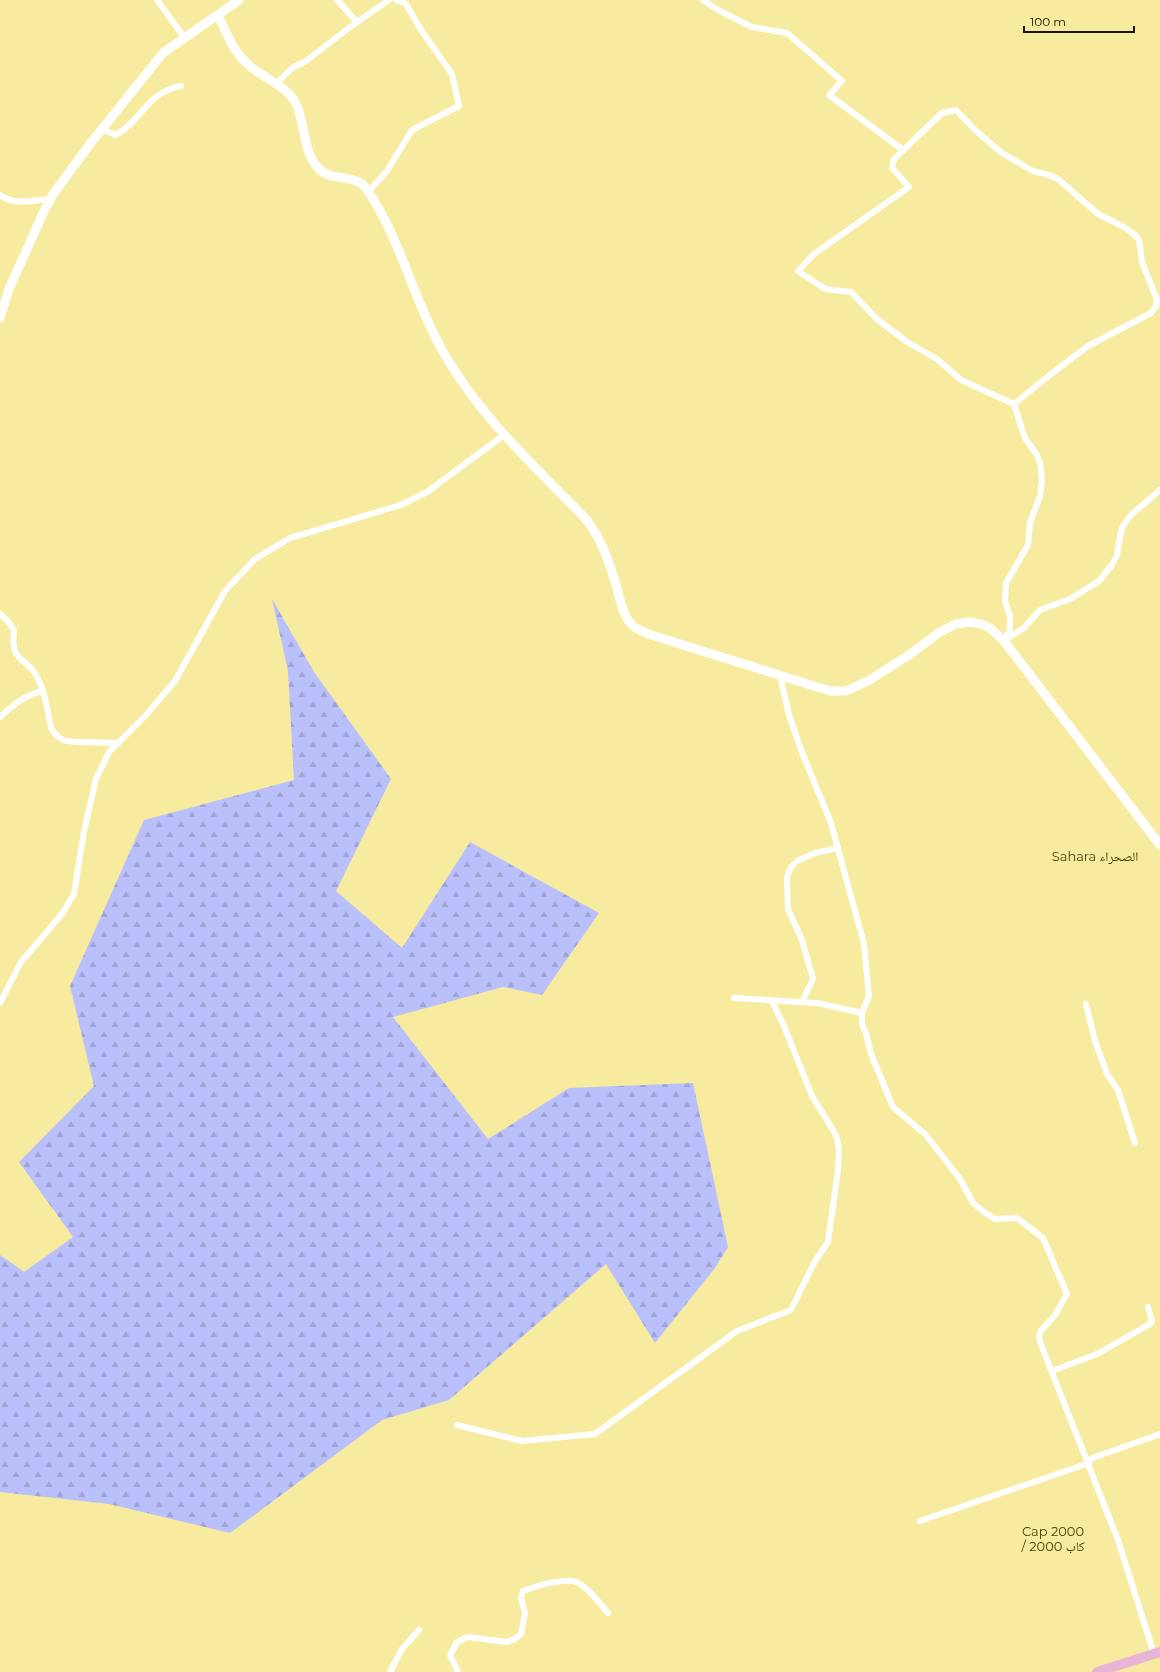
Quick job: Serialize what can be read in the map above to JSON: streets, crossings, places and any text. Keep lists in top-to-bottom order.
{
  "districts": ["Sahara الصحراء", "Cap 2000 / كاب 2000"],
  "scale_bar": "100 m"
}
